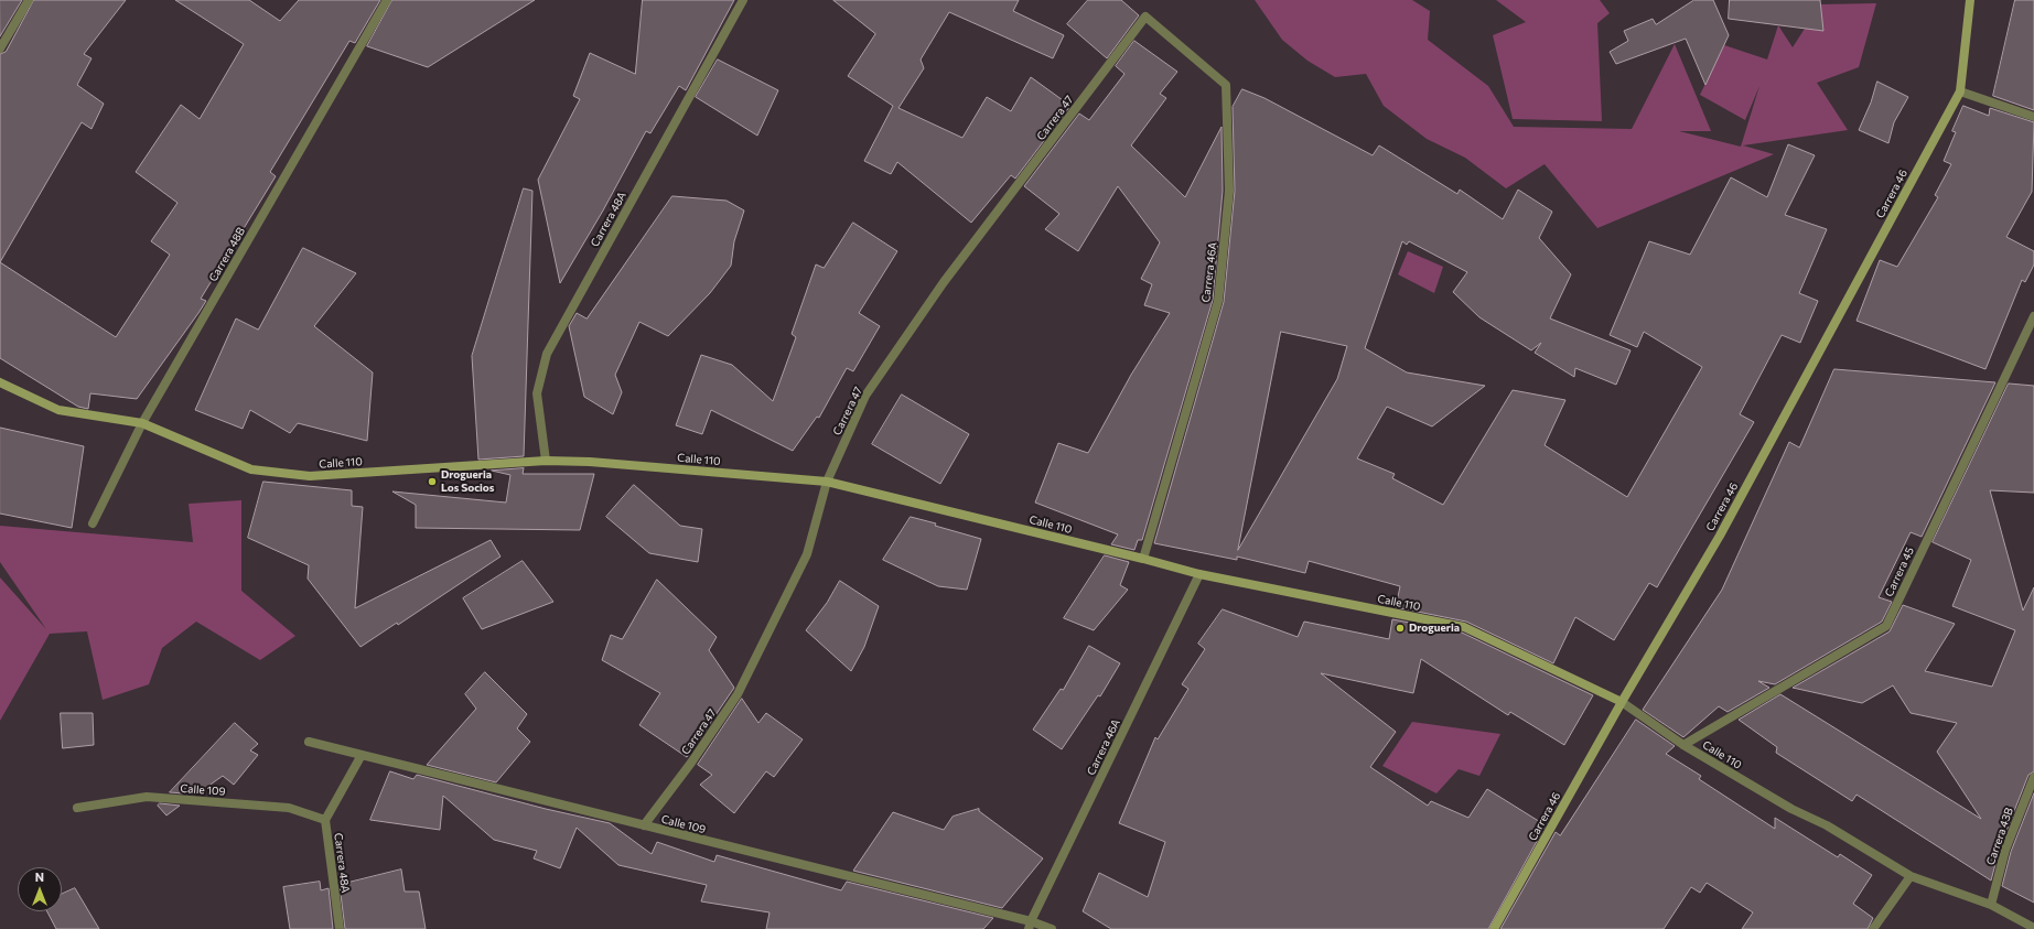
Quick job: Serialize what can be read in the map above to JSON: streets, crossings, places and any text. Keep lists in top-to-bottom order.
{
  "streets": {
    "street": [
      "Carrera 47",
      "Carrera 46",
      "Carrera 48A",
      "Carrera 48B",
      "Carrera 46A",
      "Calle 110",
      "Carrera 45",
      "Calle 109",
      "Carrera 43B"
    ]
  },
  "crossings": [
    ["Carrera 47", "Carrera 46A"],
    ["Carrera 47", "Calle 110"],
    ["Carrera 47", "Calle 109"],
    ["Carrera 46", "Calle 110"],
    ["Carrera 48A", "Calle 110"],
    ["Carrera 48A", "Calle 109"],
    ["Carrera 48B", "Calle 110"],
    ["Carrera 46A", "Calle 110"],
    ["Carrera 46A", "Calle 109"],
    ["Calle 110", "Carrera 45"],
    ["Calle 110", "Carrera 43B"]
  ],
  "places": ["Drogueria Los Socios", "Drogueria"],
  "north": "top"
}
